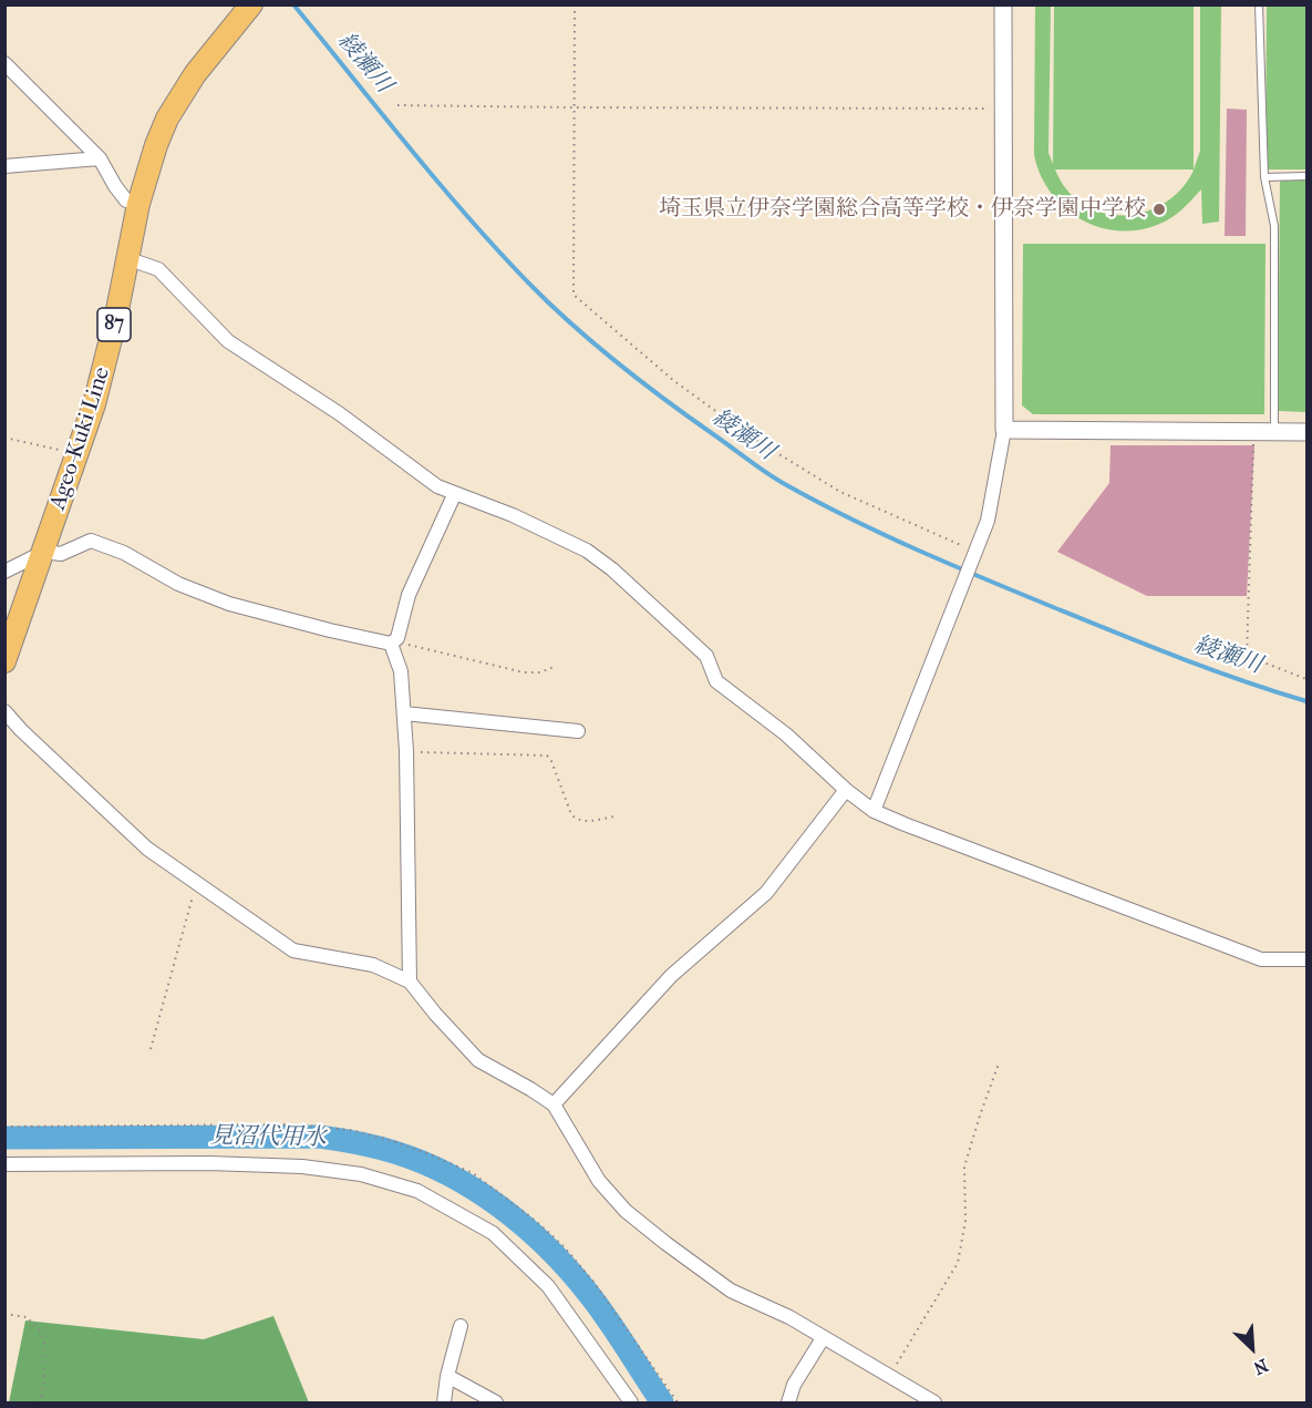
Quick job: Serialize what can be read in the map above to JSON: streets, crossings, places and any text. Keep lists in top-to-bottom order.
{
  "streets": {
    "main road": ["87", "Ageo-Kuki Line"]
  },
  "water": ["綾瀬川", "見沼代用水"],
  "places": ["埼玉県立伊奈学園総合高等学校・伊奈学園中学校"],
  "north": "bottom right"
}
